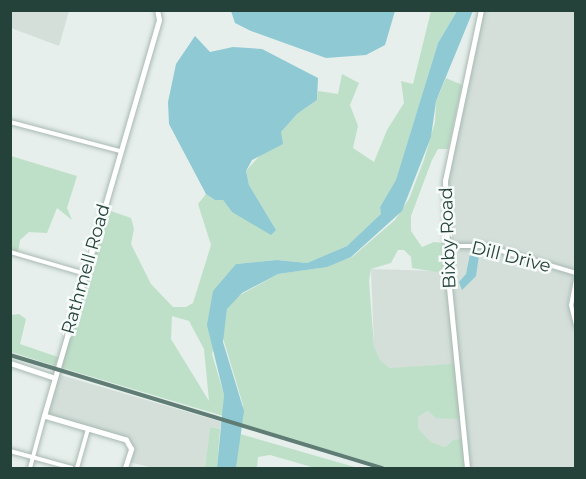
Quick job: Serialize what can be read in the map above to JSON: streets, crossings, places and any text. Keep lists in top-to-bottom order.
{
  "streets": {
    "street": ["Bixby Road", "Dill Drive", "Rathmell Road"]
  },
  "crossings": [
    ["Bixby Road", "Dill Drive"]
  ]
}
